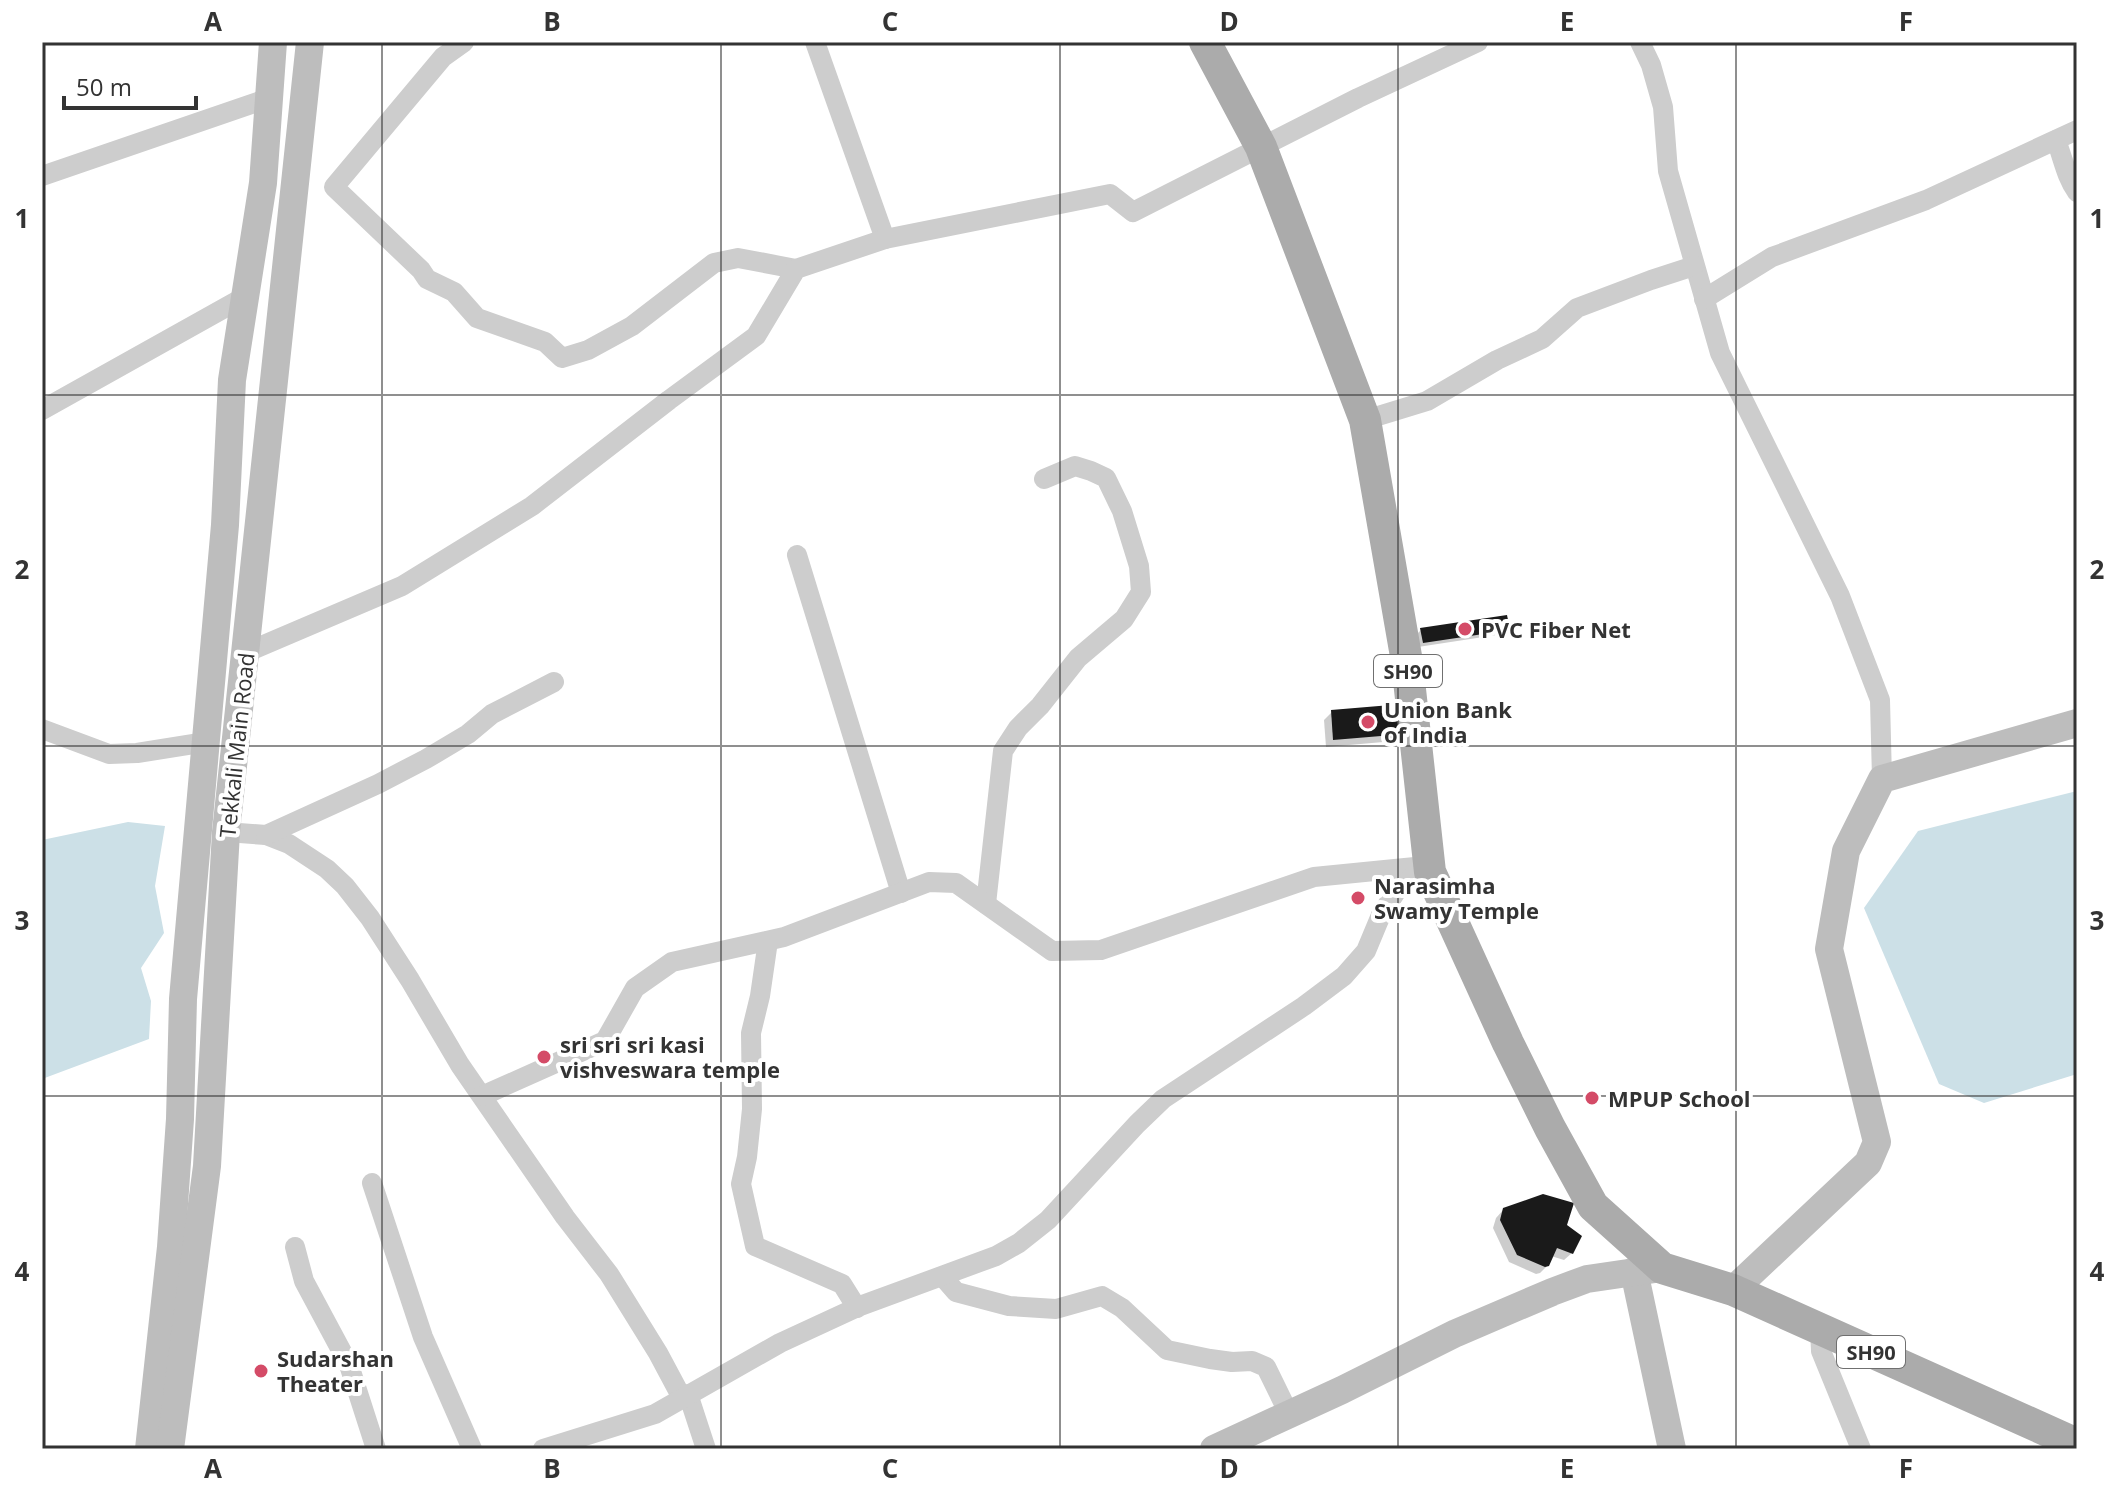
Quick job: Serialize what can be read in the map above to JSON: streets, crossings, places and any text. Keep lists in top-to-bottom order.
{
  "streets": {
    "main road": ["SH90", "Tekkali Main Road"]
  },
  "places": [
    "PVC Fiber Net",
    "Union Bank of India",
    "Narasimha Swamy Temple",
    "sri sri sri kasi vishveswara temple",
    "MPUP School",
    "Sudarshan Theater"
  ],
  "scale_bar": "50 m",
  "grid": {
    "columns": [
      "A",
      "B",
      "C",
      "D",
      "E",
      "F"
    ],
    "rows": [
      "1",
      "2",
      "3",
      "4"
    ]
  }
}
